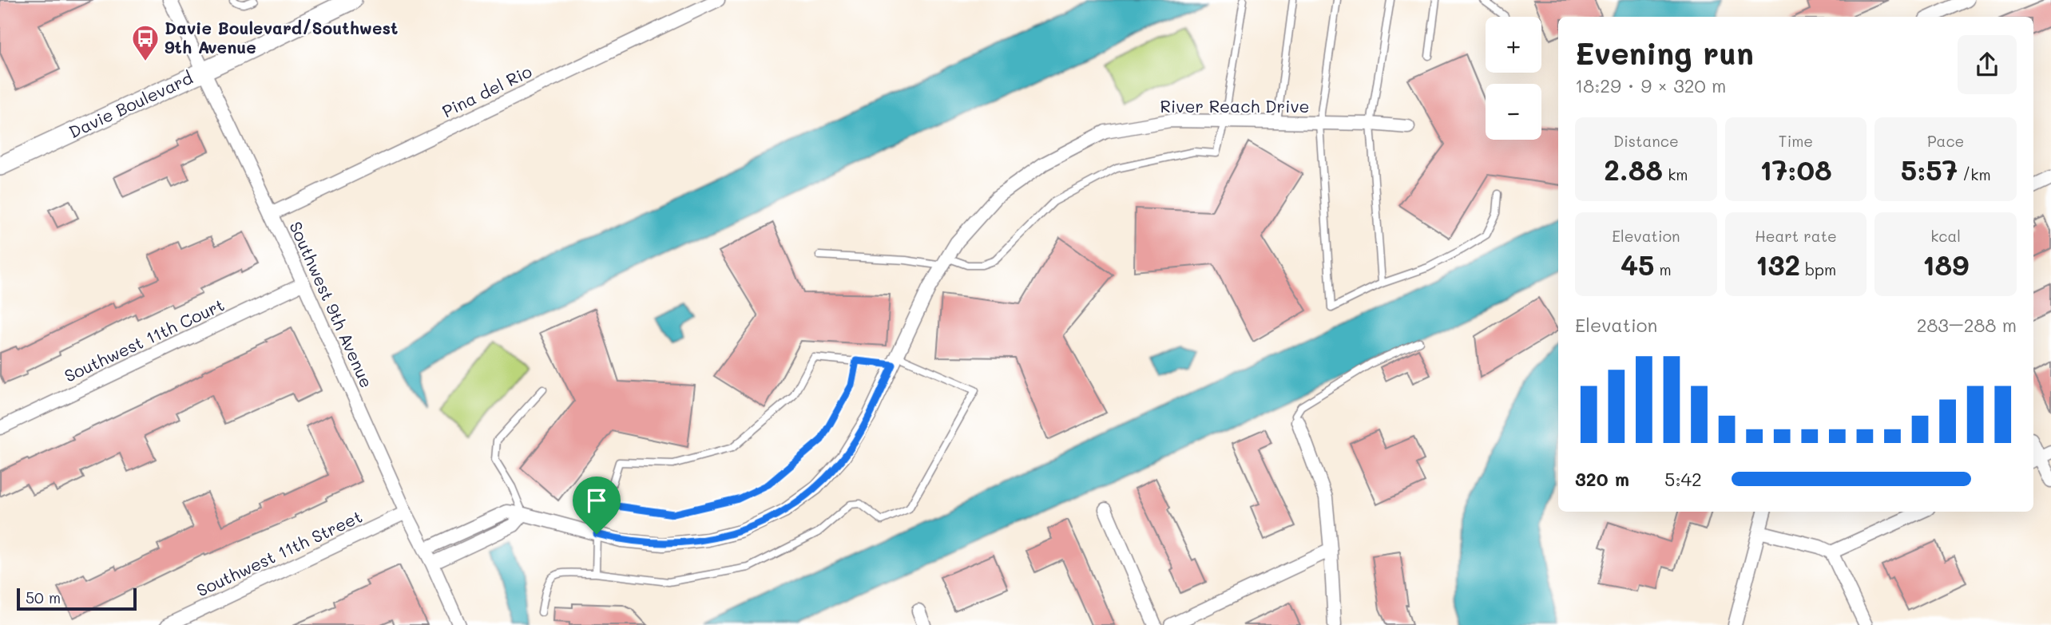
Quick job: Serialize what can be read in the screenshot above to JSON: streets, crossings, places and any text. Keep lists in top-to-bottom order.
{
  "streets": {
    "main road": ["Davie Boulevard"],
    "street": [
      "Pina del Rio",
      "River Reach Drive",
      "Southwest 9th Avenue",
      "Southwest 11th Court",
      "Southwest 11th Street"
    ]
  },
  "crossings": [
    ["Pina del Rio", "Southwest 9th Avenue"],
    ["Davie Boulevard", "Southwest 9th Avenue"],
    ["River Reach Drive", "Southwest 9th Avenue"],
    ["Southwest 9th Avenue", "Southwest 11th Court"],
    ["Southwest 9th Avenue", "Southwest 11th Street"]
  ],
  "places": {
    "bus stop": ["Davie Boulevard/Southwest 9th Avenue"]
  },
  "scale_bar": "50 m",
  "page": {
    "map_buttons": ["+", "−"],
    "heading": ["Evening run", "18:29 · 9 × 320 m"],
    "stats": [
      ["Distance", "2.88 km"],
      ["Time", "17:08"],
      ["Pace", "5:57 /km"],
      ["Elevation", "45 m"],
      ["Heart rate", "132 bpm"],
      ["kcal", "189"]
    ],
    "chart": ["Elevation", "283–288 m"],
    "list": [
      {
        "name": "320 m",
        "note": "5:42"
      }
    ],
    "scale": "50 m"
  }
}
